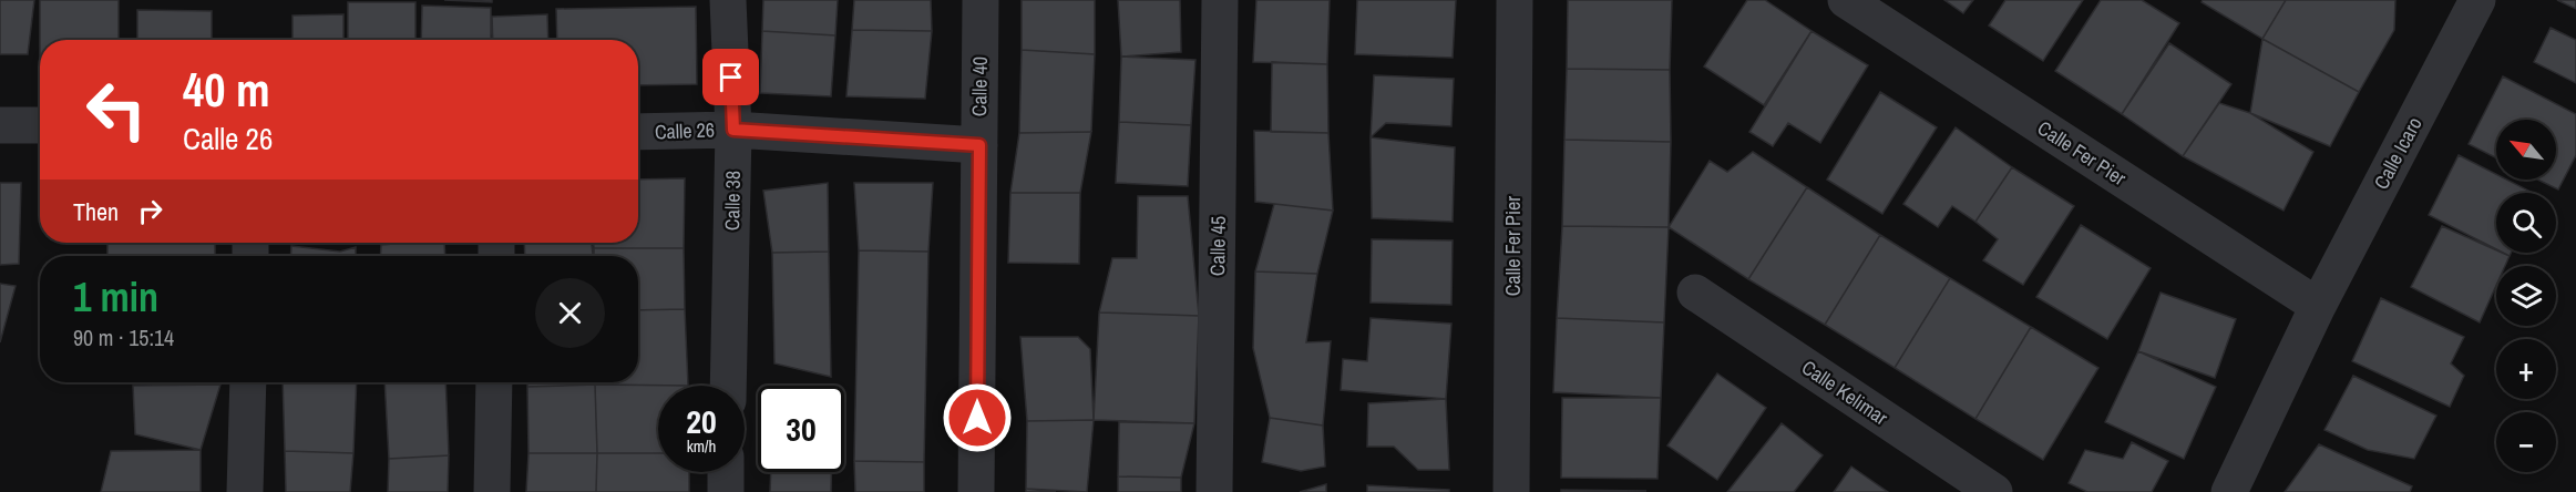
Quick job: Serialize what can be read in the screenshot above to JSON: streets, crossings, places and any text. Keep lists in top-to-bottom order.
{
  "streets": {
    "street": [
      "Calle 40",
      "Calle 26",
      "Calle Fer Pier",
      "Calle Icaro",
      "Calle 38",
      "Calle 45",
      "Calle Kelimar"
    ]
  },
  "crossings": [
    ["Calle 40", "Calle 26"],
    ["Calle 26", "Calle 38"],
    ["Calle Fer Pier", "Calle Icaro"]
  ],
  "north": "top left",
  "page": {
    "turn": ["40 m", "Calle 26"],
    "map_buttons": ["+", "−"],
    "then": "Then",
    "heading": ["1 min", "90 m · 15:14"],
    "speed": "20 km/h",
    "limit": "30"
  }
}
